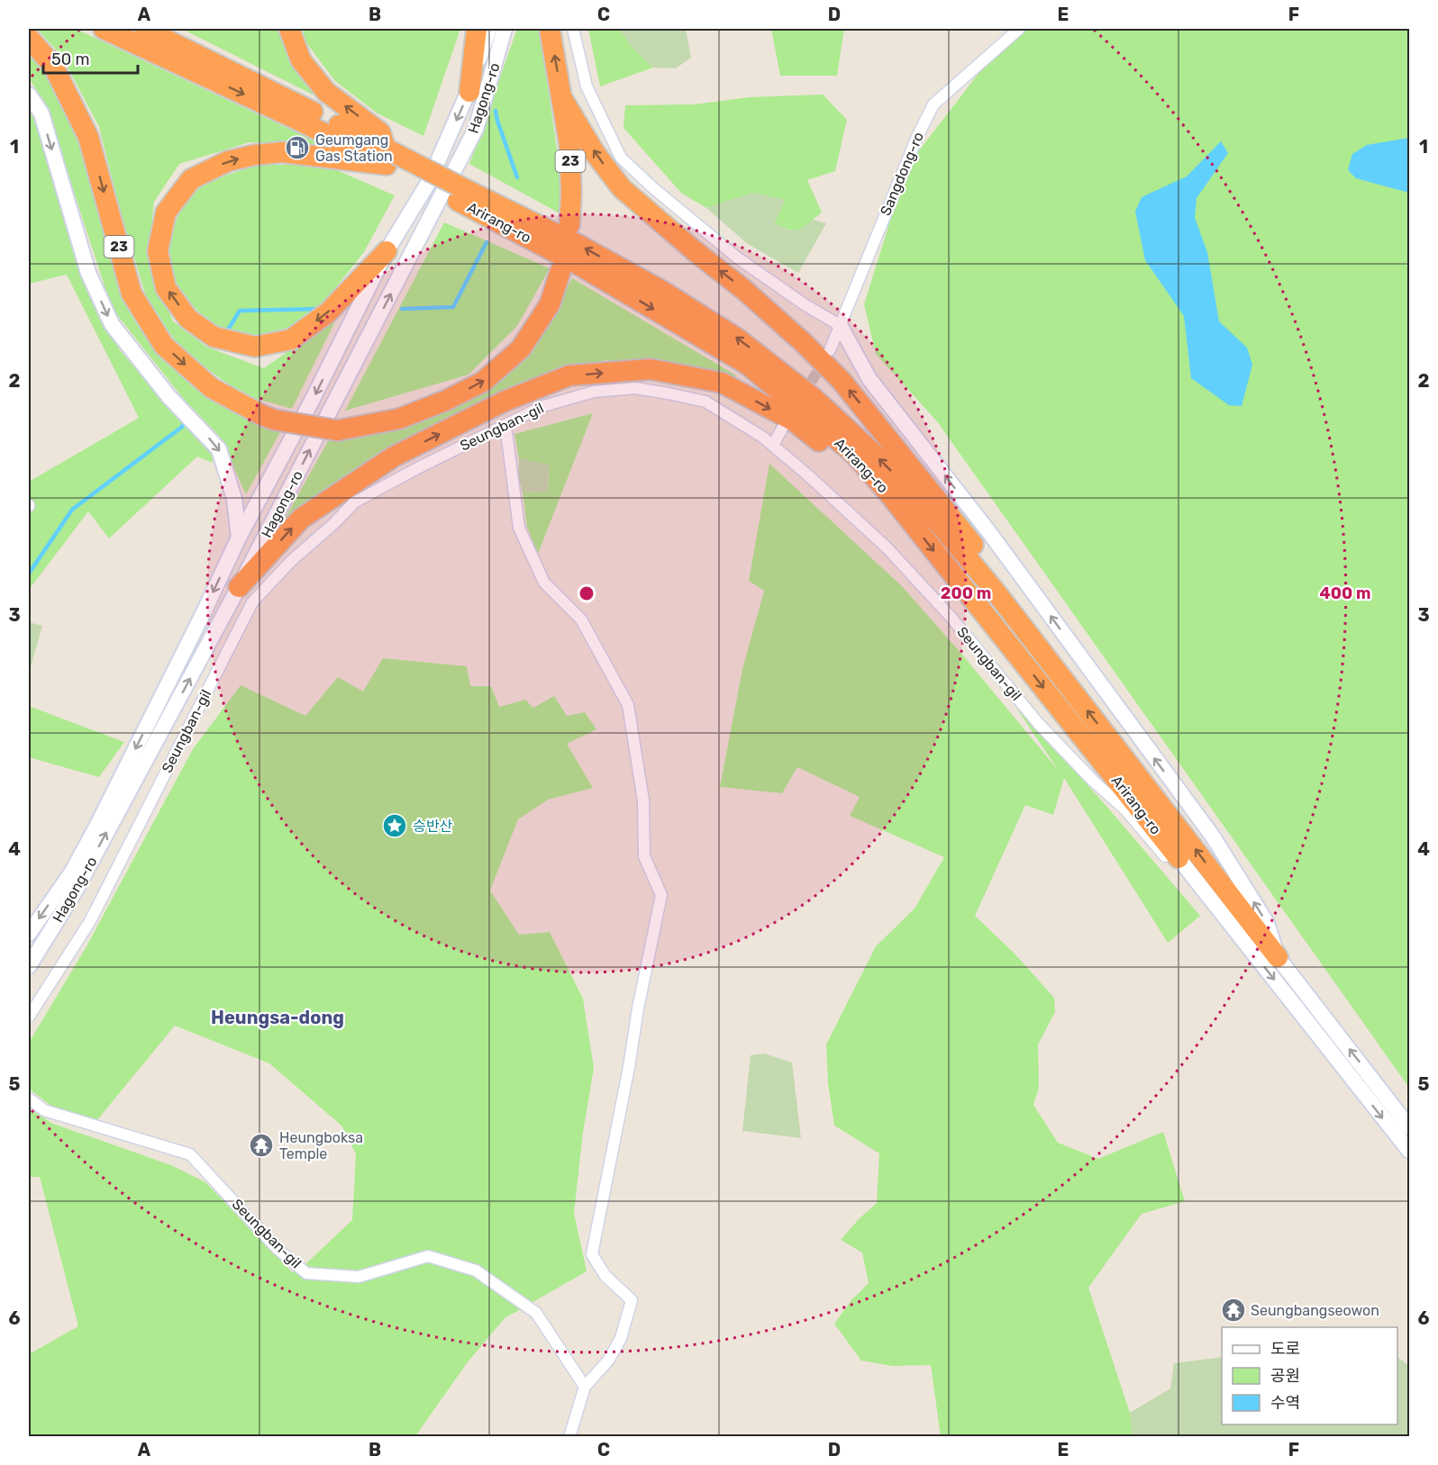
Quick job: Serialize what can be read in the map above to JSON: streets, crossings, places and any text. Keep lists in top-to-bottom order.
{
  "streets": {
    "highway": ["23", "Arirang-ro"],
    "street": ["Hagong-ro", "Sangdong-ro", "Seungban-gil"]
  },
  "crossings": [
    ["Arirang-ro", "Seungban-gil"]
  ],
  "districts": ["Heungsa-dong"],
  "places": {
    "fuel station": ["Geumgang Gas Station"],
    "place": ["승반산"],
    "temple": ["Heungboksa Temple", "Seungbangseowon"]
  },
  "legend": ["도로", "공원", "수역"],
  "scale_bar": "50 m",
  "grid": {
    "columns": [
      "A",
      "B",
      "C",
      "D",
      "E",
      "F"
    ],
    "rows": [
      "1",
      "2",
      "3",
      "4",
      "5",
      "6"
    ]
  },
  "rings": ["200 m", "400 m"]
}
